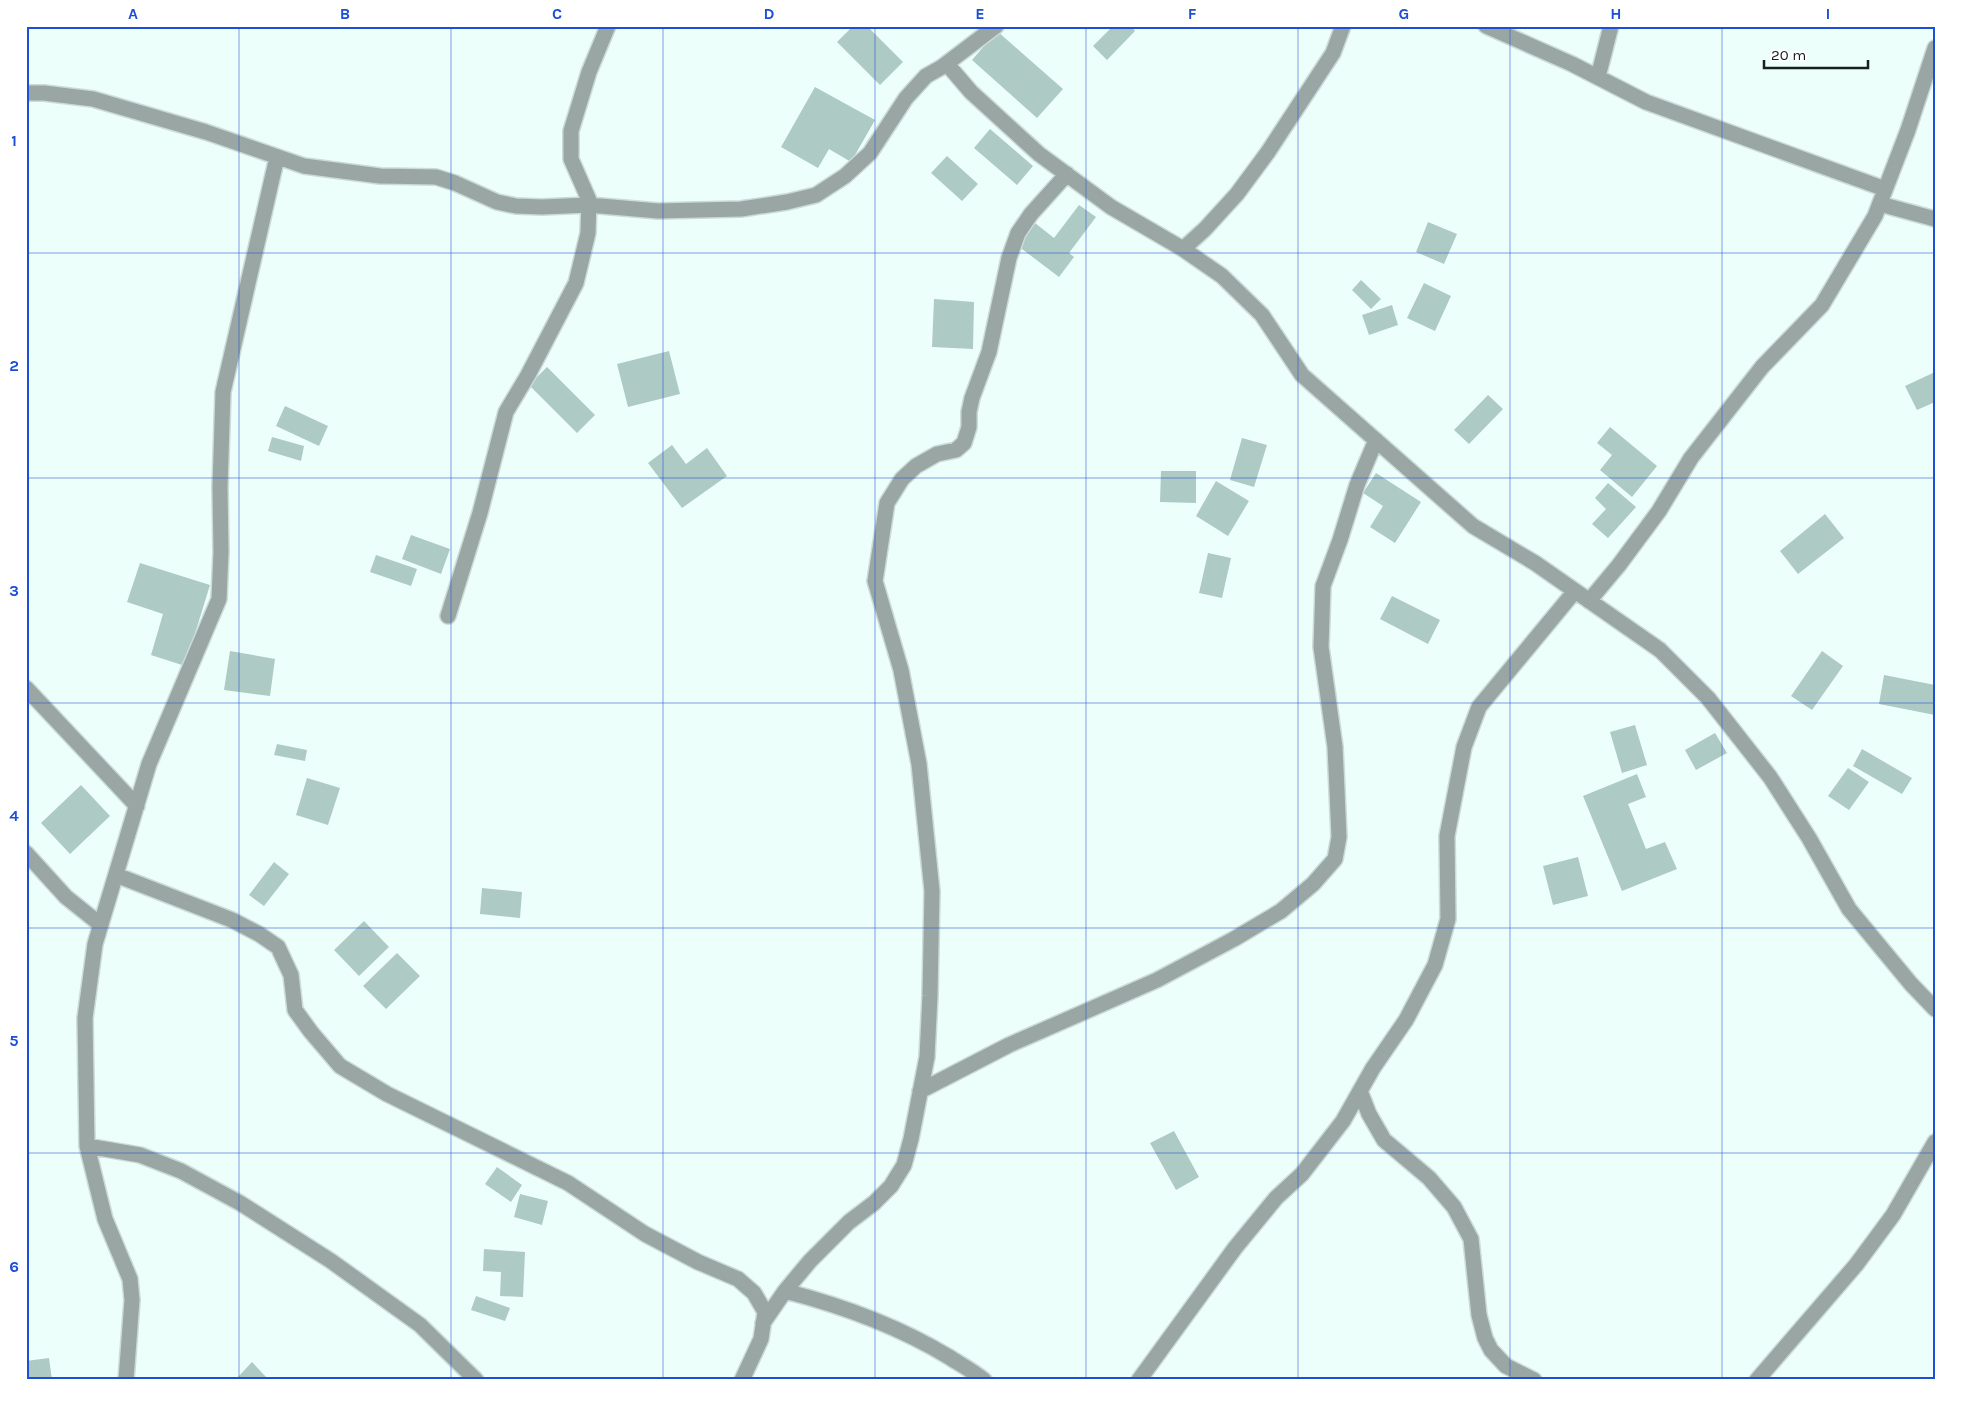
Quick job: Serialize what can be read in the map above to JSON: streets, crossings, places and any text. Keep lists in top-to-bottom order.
{
  "scale_bar": "20 m",
  "grid": {
    "columns": [
      "A",
      "B",
      "C",
      "D",
      "E",
      "F",
      "G",
      "H",
      "I"
    ],
    "rows": [
      "1",
      "2",
      "3",
      "4",
      "5",
      "6"
    ]
  }
}
